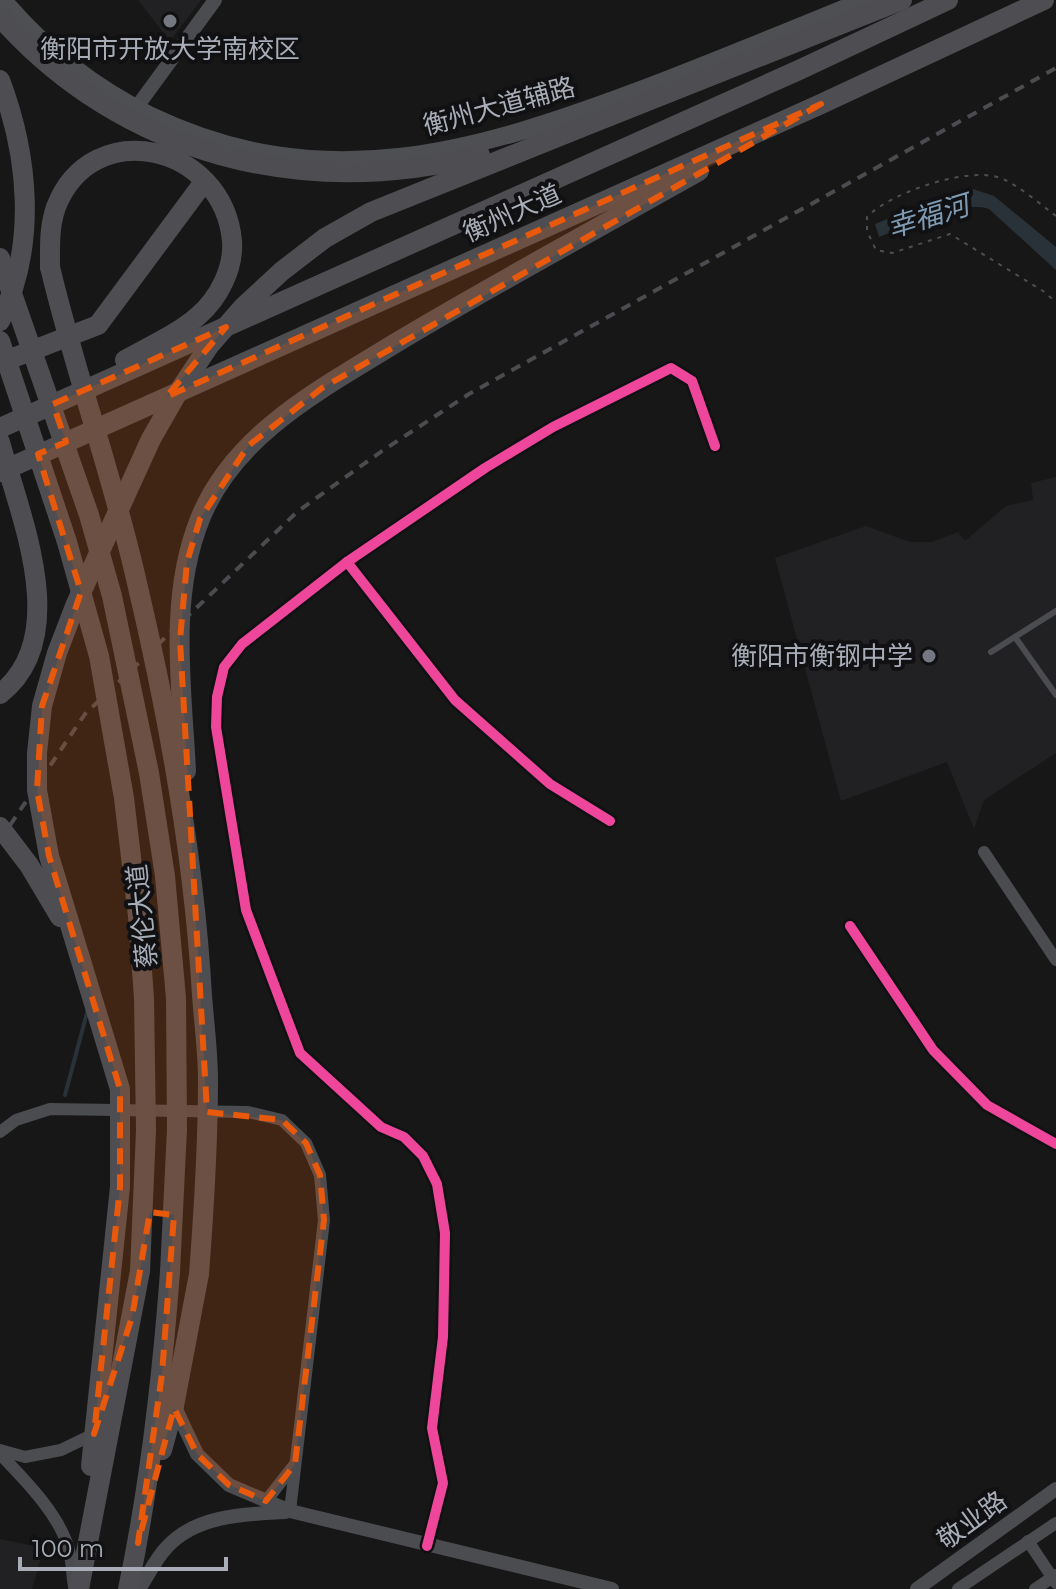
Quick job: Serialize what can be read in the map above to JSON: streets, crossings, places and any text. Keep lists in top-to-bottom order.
{
  "streets": {
    "highway": ["衡州大道", "蔡伦大道"],
    "main road": ["衡州大道辅路"],
    "street": ["敬业路"]
  },
  "water": ["幸福河"],
  "places": ["衡阳市开放大学南校区", "衡阳市衡钢中学"],
  "scale_bar": "100 m"
}
